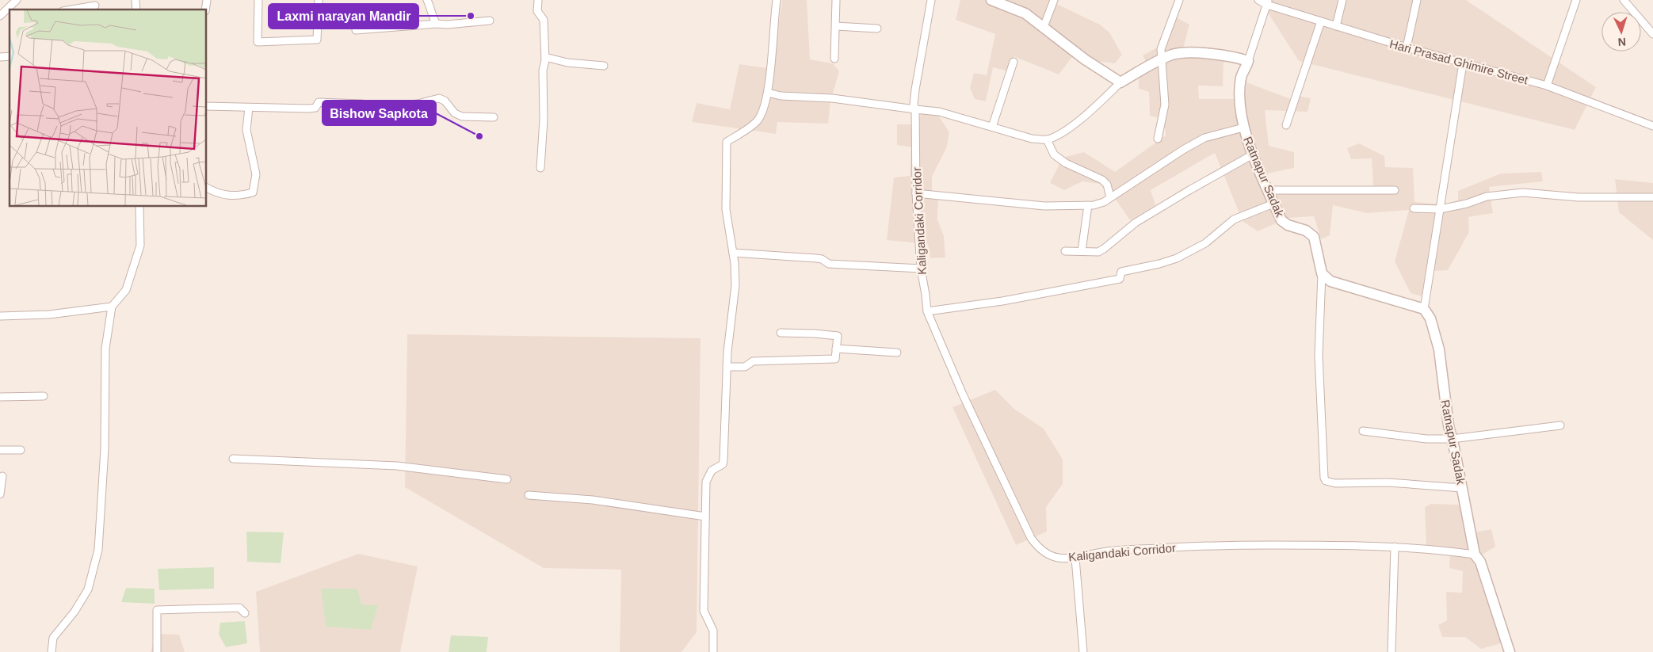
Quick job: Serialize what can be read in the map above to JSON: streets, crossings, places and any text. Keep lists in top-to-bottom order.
{
  "streets": {
    "main road": ["Ratnapur Sadak"],
    "street": ["Hari Prasad Ghimire Street", "Kaligandaki Corridor"]
  },
  "crossings": [
    ["Ratnapur Sadak", "Kaligandaki Corridor"]
  ],
  "places": ["Laxmi narayan Mandir", "Bishow Sapkota"],
  "north": "bottom"
}
